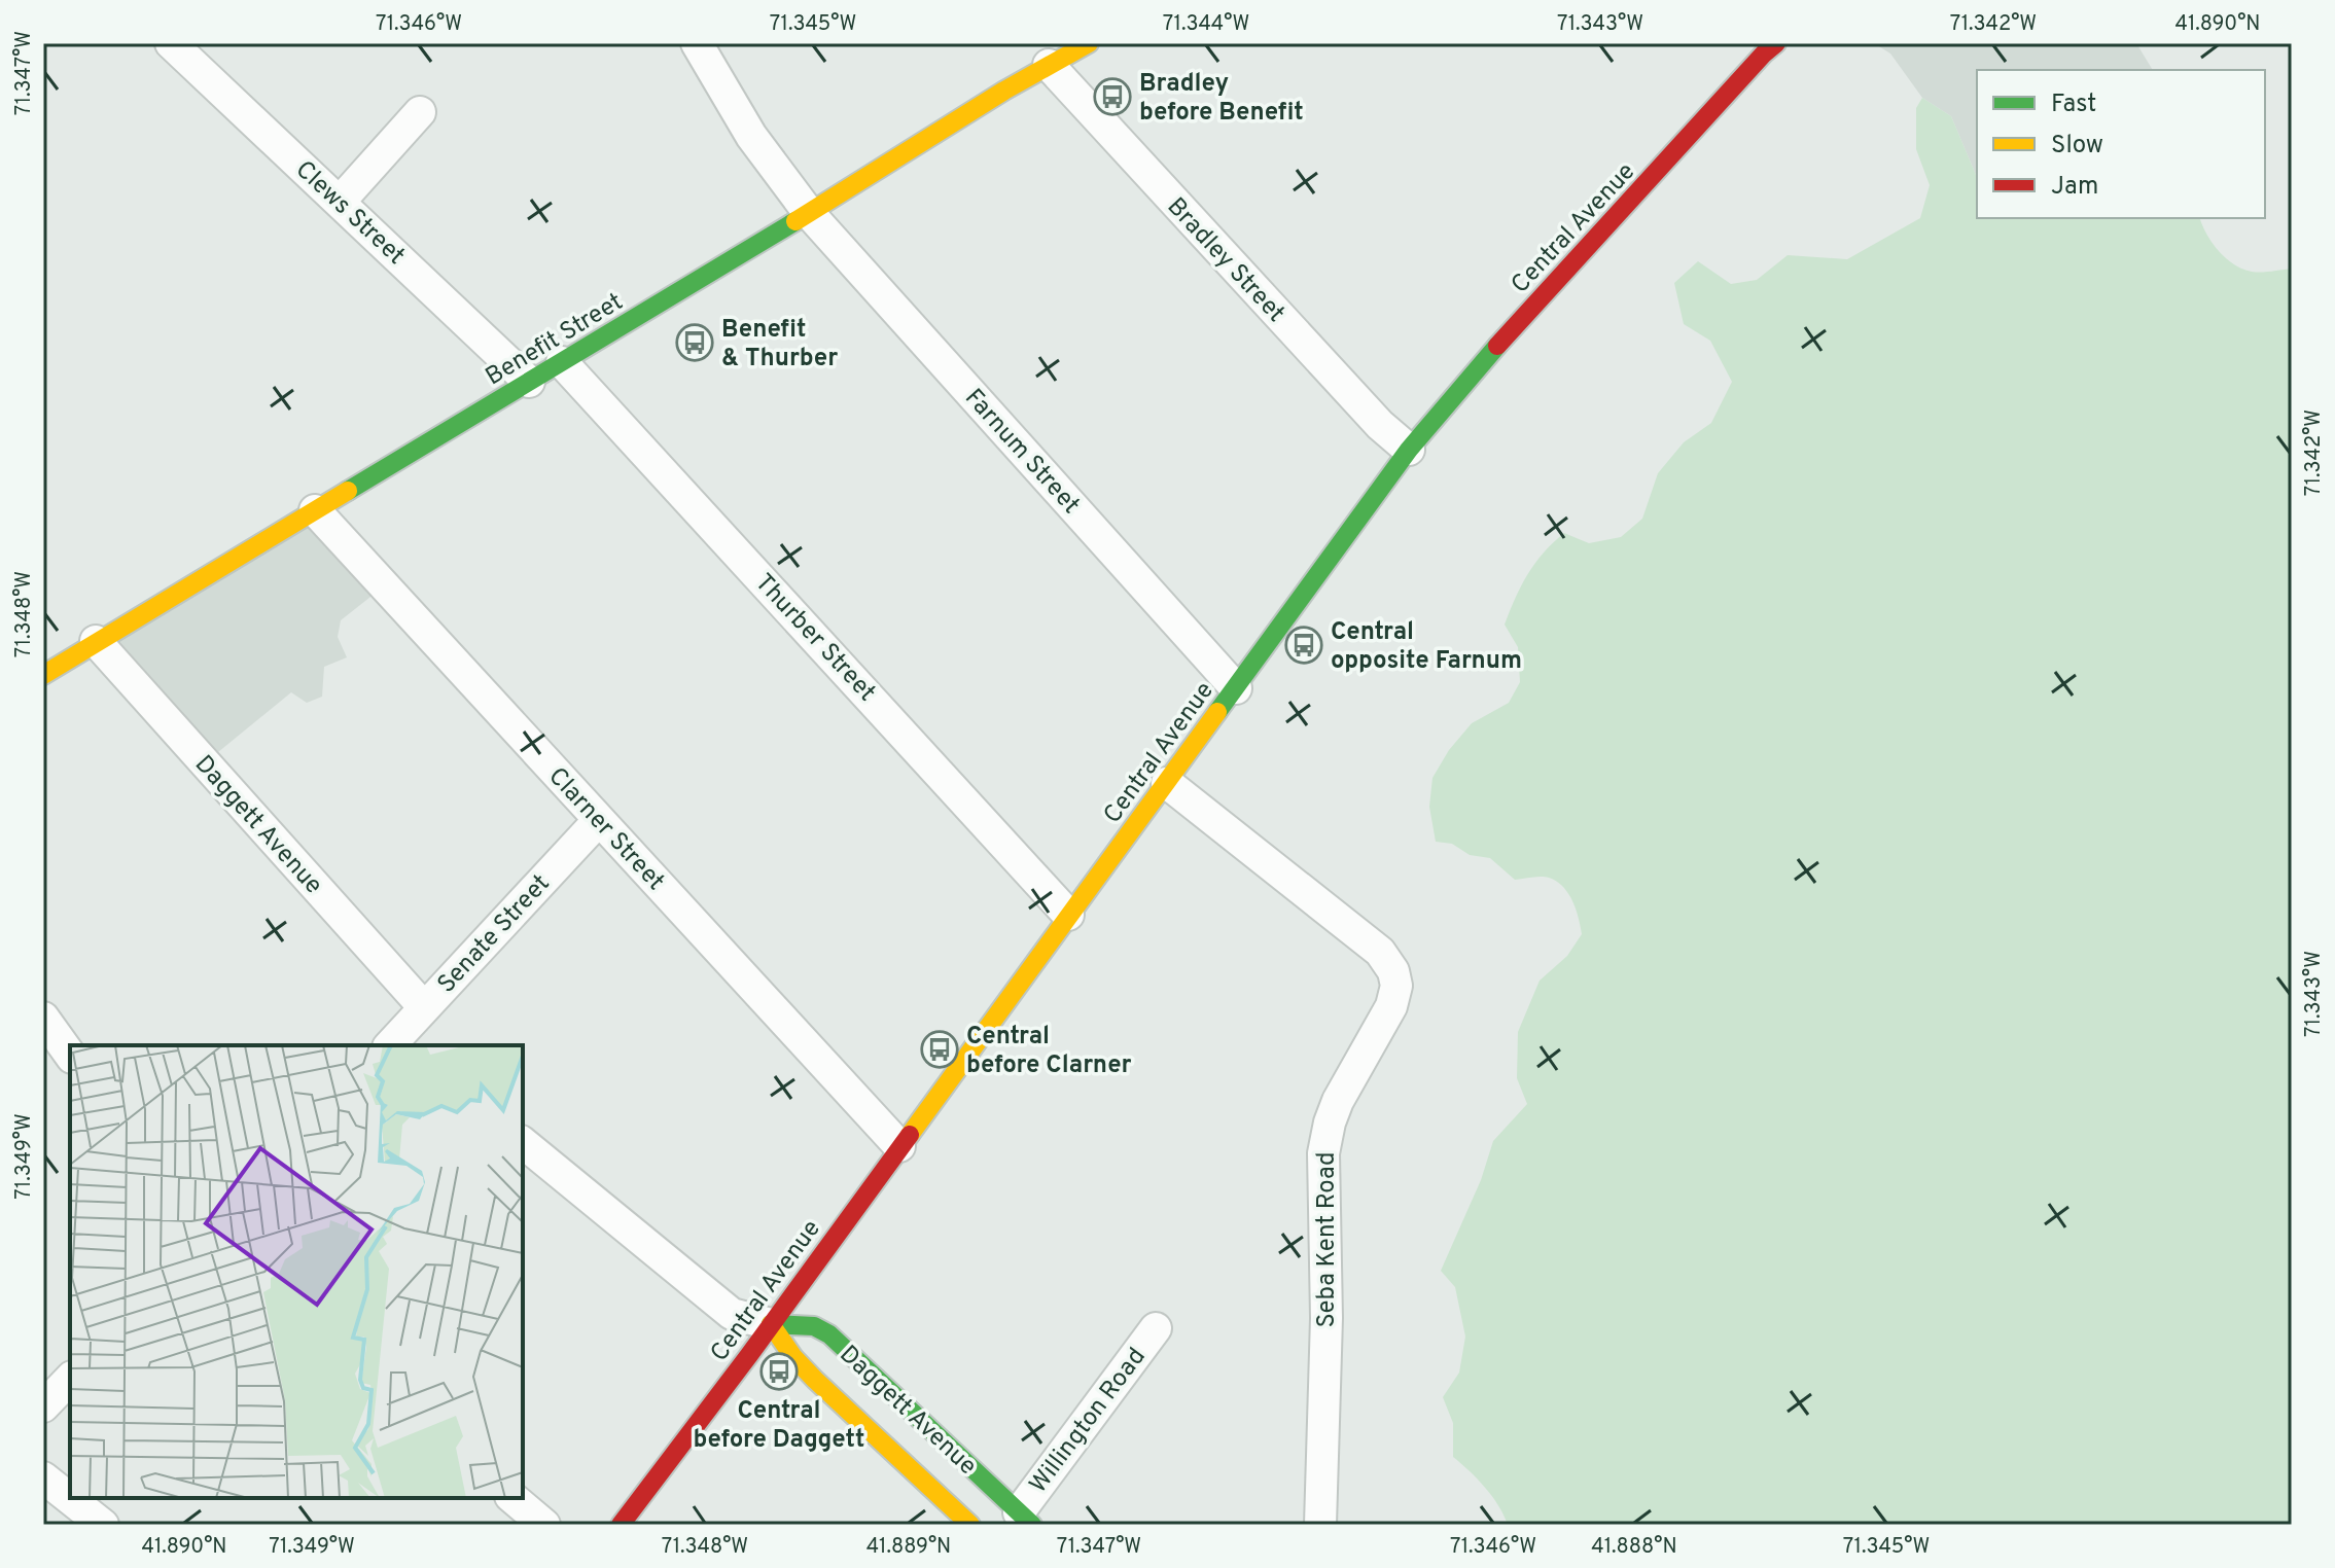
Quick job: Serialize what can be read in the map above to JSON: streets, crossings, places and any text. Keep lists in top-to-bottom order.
{
  "streets": {
    "main road": ["Central Avenue", "Benefit Street", "Daggett Avenue"],
    "street": [
      "Clews Street",
      "Bradley Street",
      "Farnum Street",
      "Thurber Street",
      "Clarner Street",
      "Senate Street",
      "Seba Kent Road",
      "Willington Road"
    ]
  },
  "crossings": [
    ["Clews Street", "Benefit Street"],
    ["Central Avenue", "Bradley Street"],
    ["Central Avenue", "Farnum Street"],
    ["Central Avenue", "Thurber Street"],
    ["Central Avenue", "Daggett Avenue"],
    ["Central Avenue", "Clarner Street"],
    ["Central Avenue", "Seba Kent Road"],
    ["Bradley Street", "Benefit Street"],
    ["Benefit Street", "Farnum Street"],
    ["Benefit Street", "Thurber Street"],
    ["Benefit Street", "Daggett Avenue"],
    ["Benefit Street", "Clarner Street"],
    ["Daggett Avenue", "Senate Street"],
    ["Daggett Avenue", "Willington Road"],
    ["Clarner Street", "Senate Street"]
  ],
  "places": {
    "bus stop": [
      "Bradley before Benefit",
      "Benefit & Thurber",
      "Central opposite Farnum",
      "Central before Clarner",
      "Central before Daggett"
    ]
  },
  "legend": ["Fast", "Slow", "Jam"],
  "coordinates": [
    "71.346°W",
    "71.345°W",
    "71.344°W",
    "71.343°W",
    "71.342°W",
    "41.890°N",
    "71.347°W",
    "71.348°W",
    "71.349°W",
    "41.889°N",
    "41.888°N"
  ]
}
